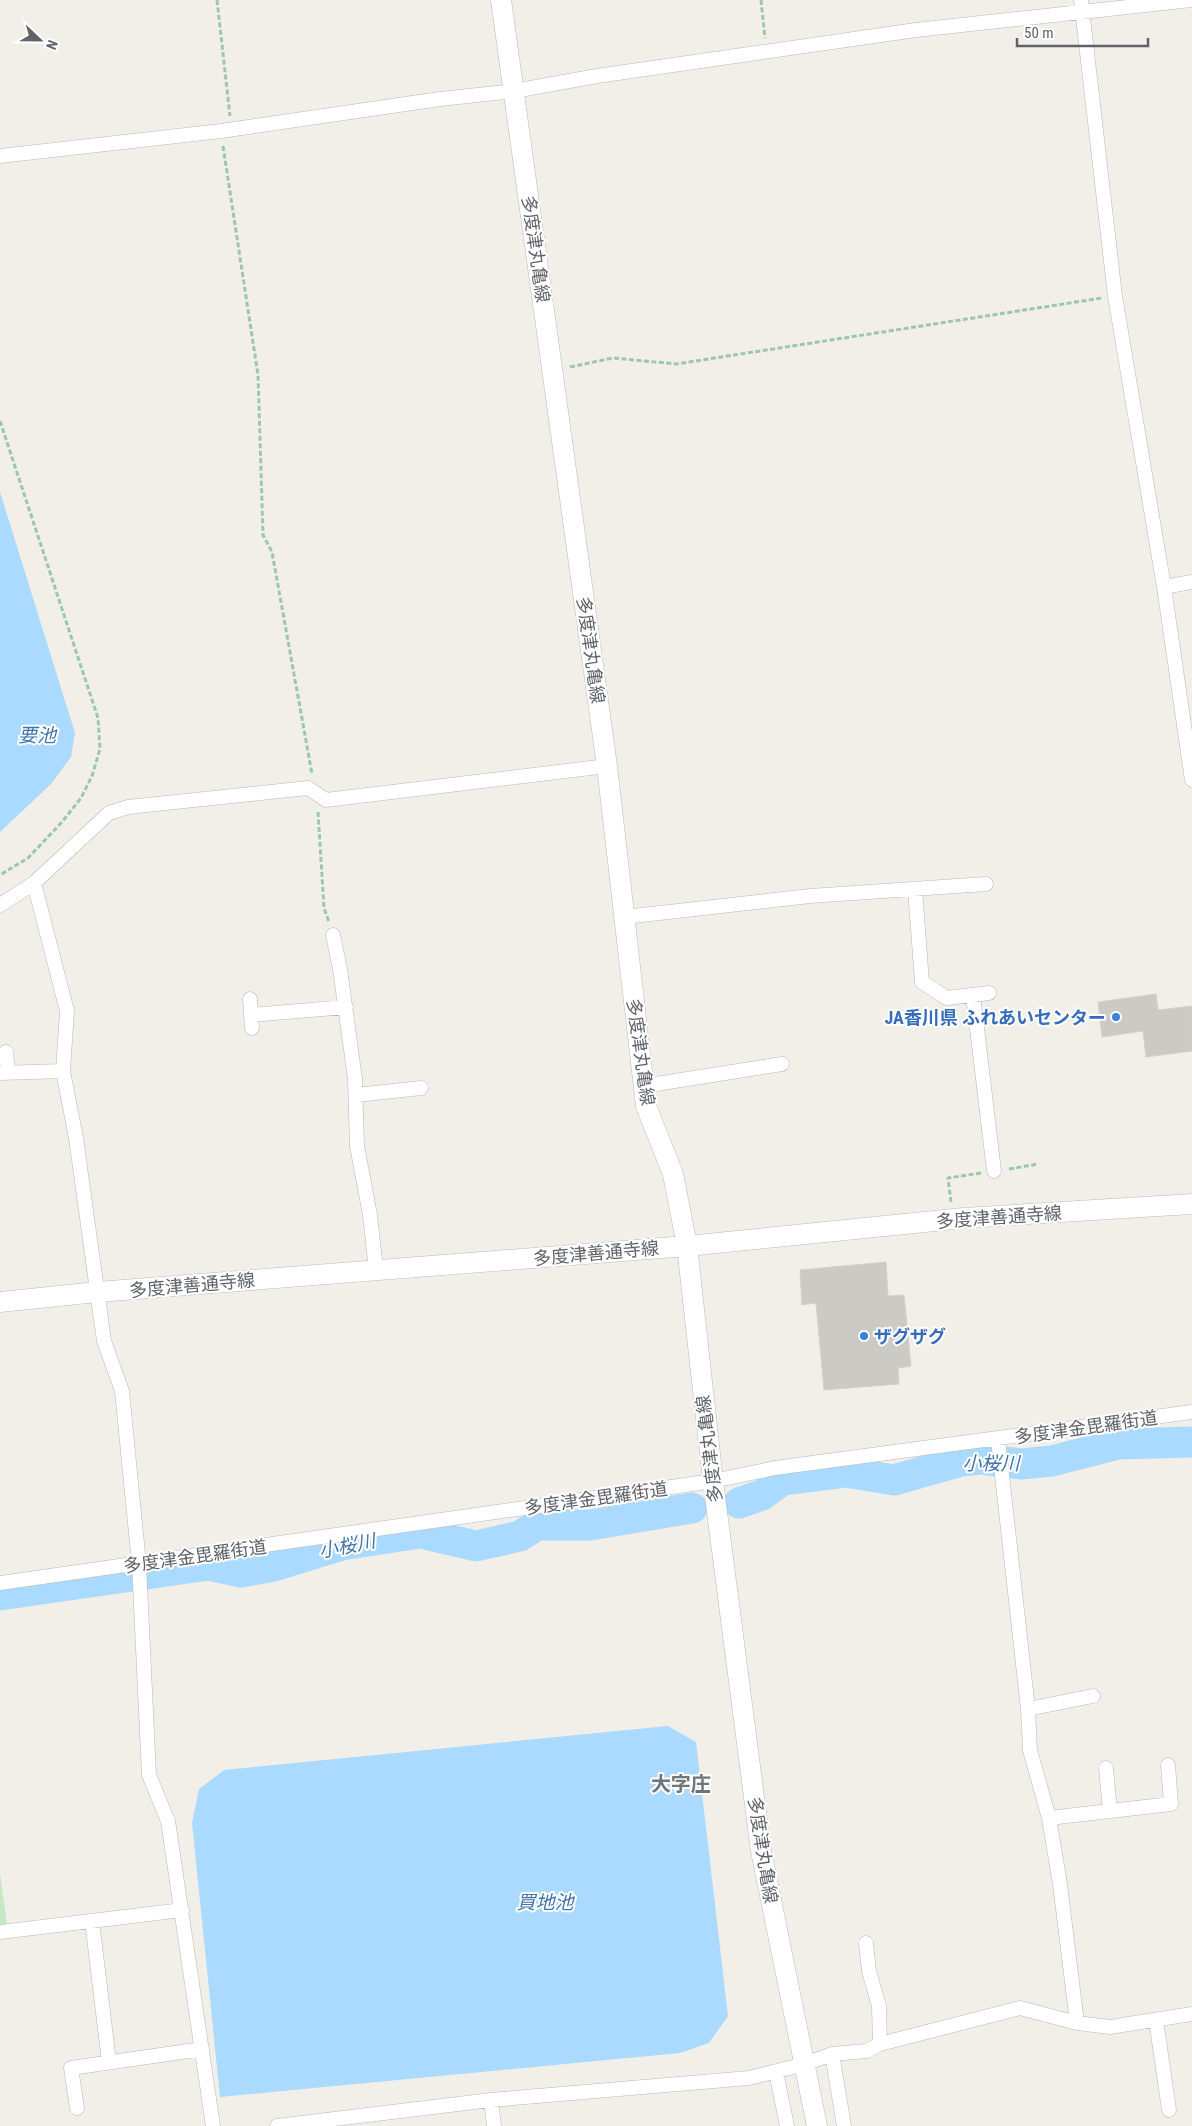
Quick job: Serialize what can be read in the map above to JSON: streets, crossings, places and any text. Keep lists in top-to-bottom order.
{
  "streets": {
    "main road": ["多度津丸亀線", "多度津善通寺線"],
    "street": ["多度津金毘羅街道"]
  },
  "crossings": [
    ["多度津丸亀線", "多度津善通寺線"],
    ["多度津丸亀線", "多度津金毘羅街道"]
  ],
  "districts": ["大字庄"],
  "water": ["要池", "小桜川", "買地池"],
  "places": ["JA香川県 ふれあいセンター", "ザグザグ"],
  "scale_bar": "50 m",
  "north": "right"
}
